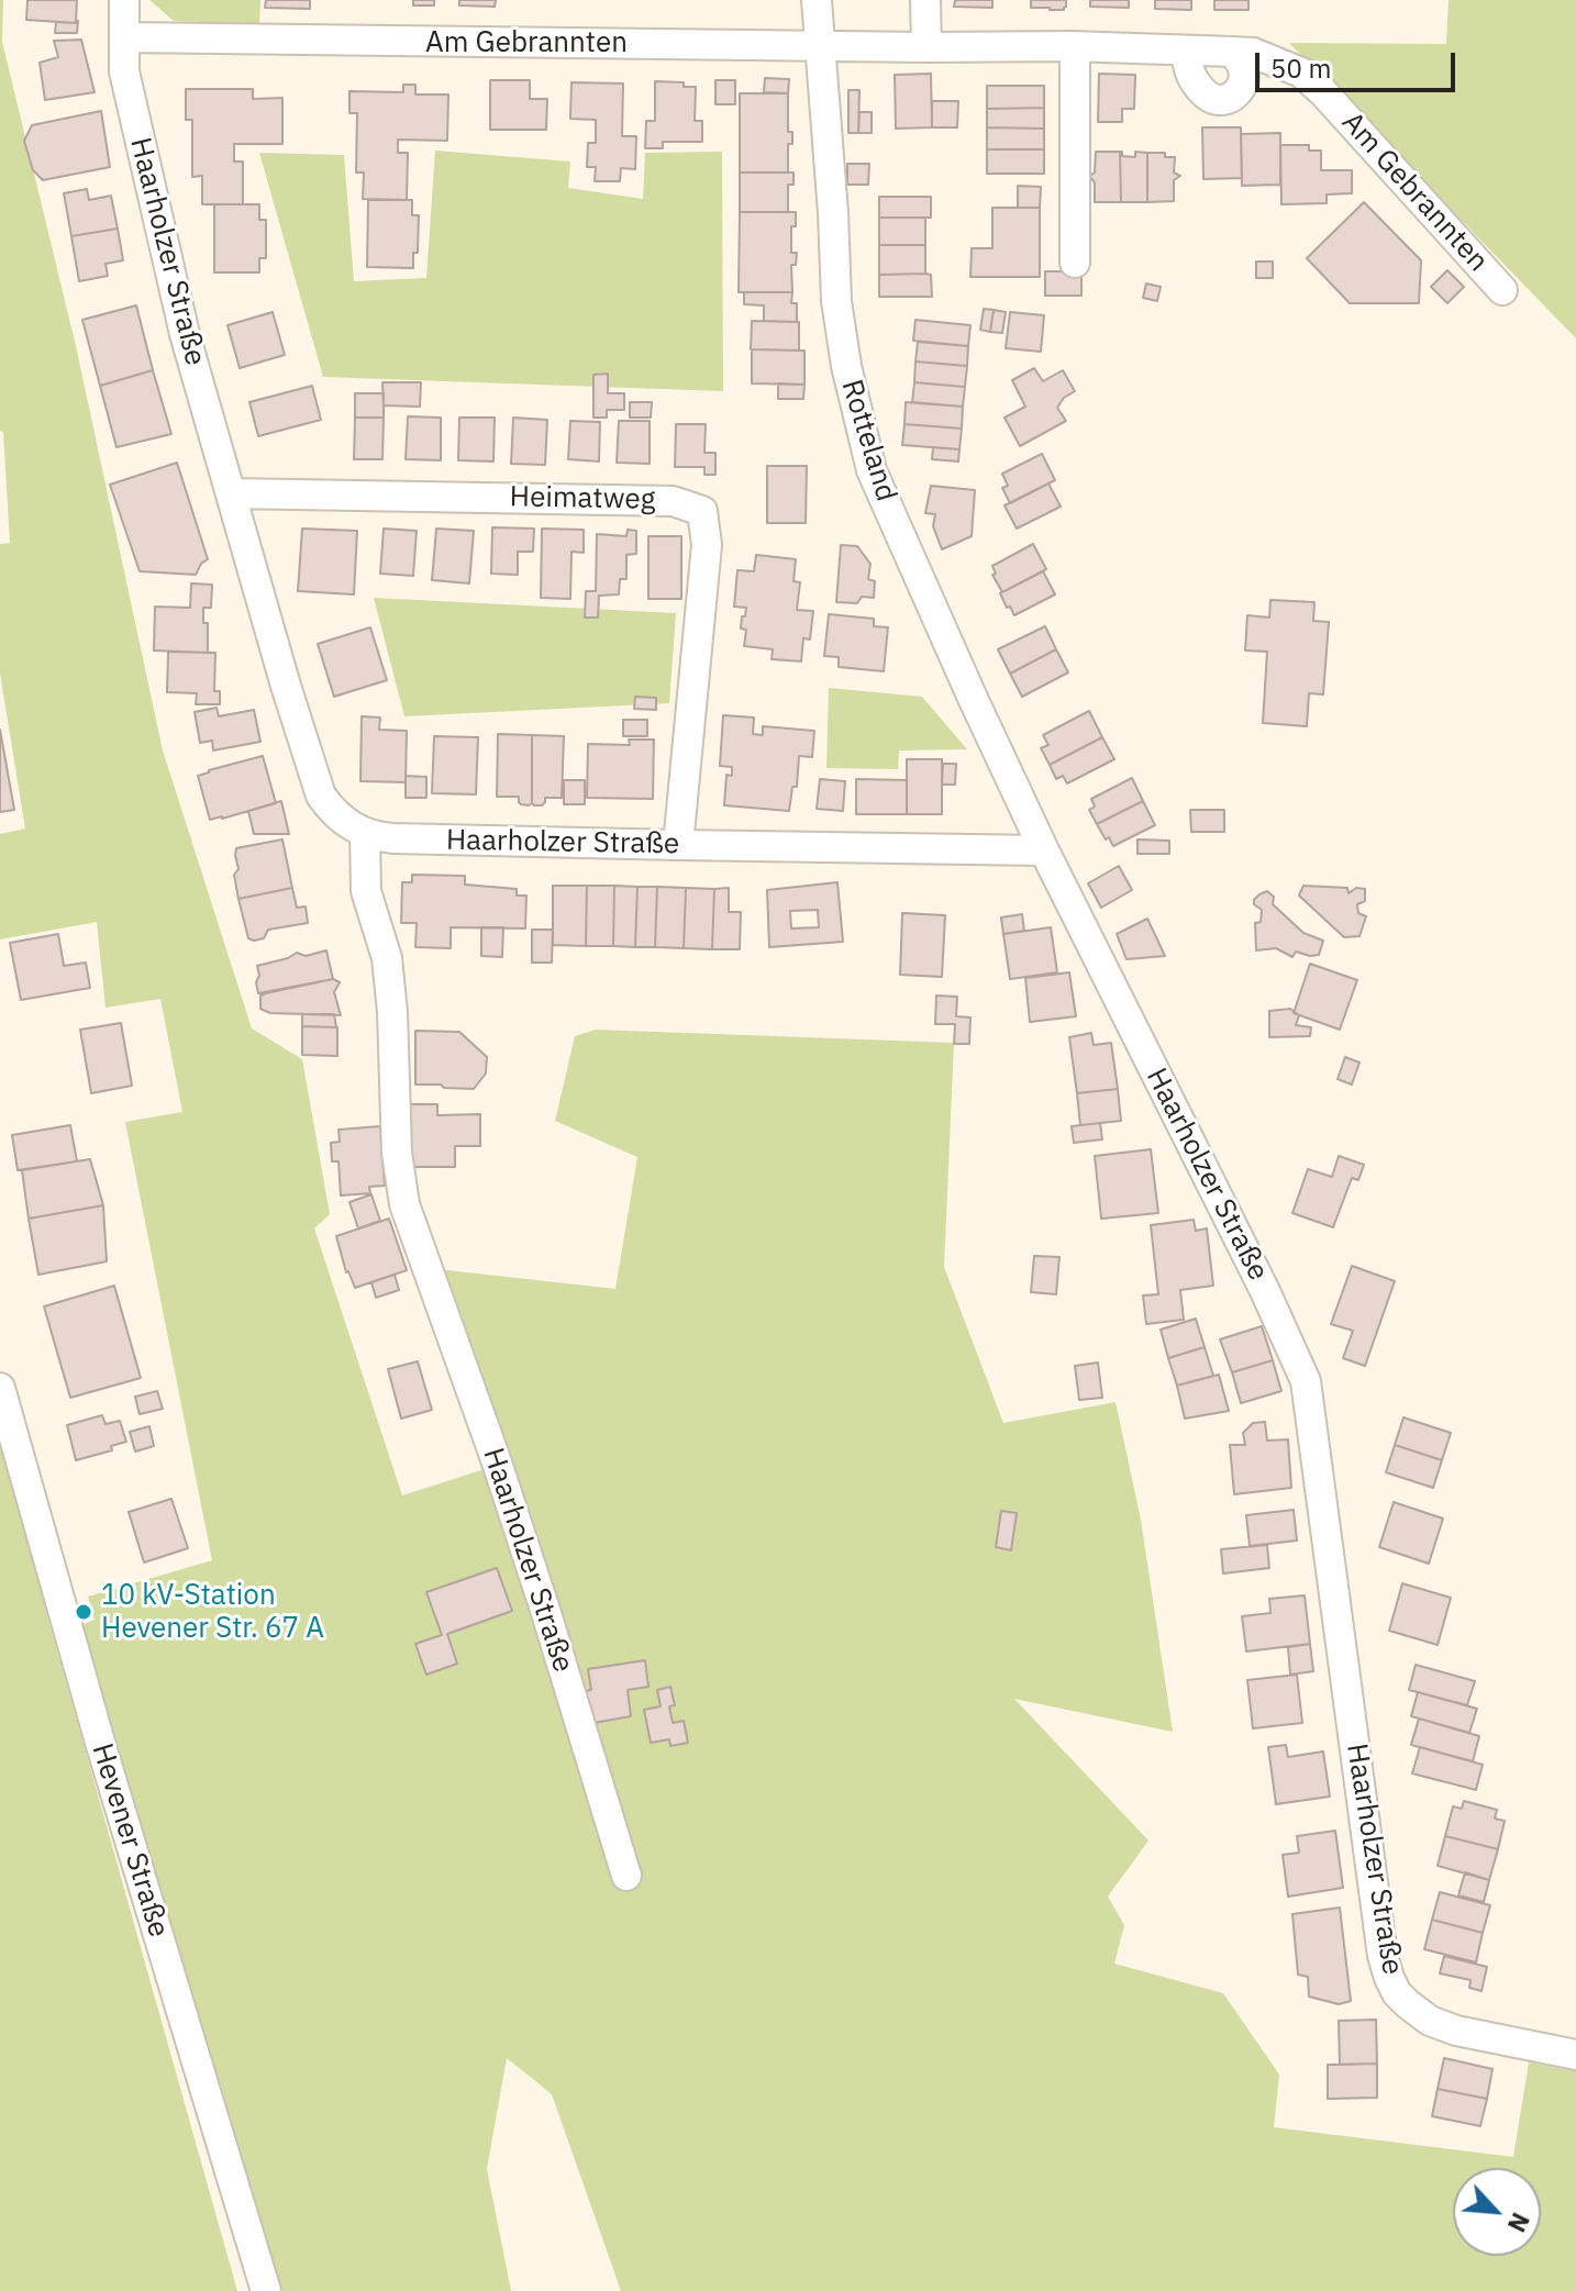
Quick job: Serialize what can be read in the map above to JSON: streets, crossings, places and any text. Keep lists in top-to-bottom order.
{
  "streets": {
    "street": [
      "Am Gebrannten",
      "Haarholzer Straße",
      "Rotteland",
      "Heimatweg",
      "Hevener Straße"
    ]
  },
  "crossings": [
    ["Am Gebrannten", "Haarholzer Straße"],
    ["Am Gebrannten", "Rotteland"],
    ["Haarholzer Straße", "Rotteland"],
    ["Haarholzer Straße", "Heimatweg"]
  ],
  "places": ["10 kV-Station Hevener Str. 67 A"],
  "scale_bar": "50 m",
  "north": "bottom right"
}
